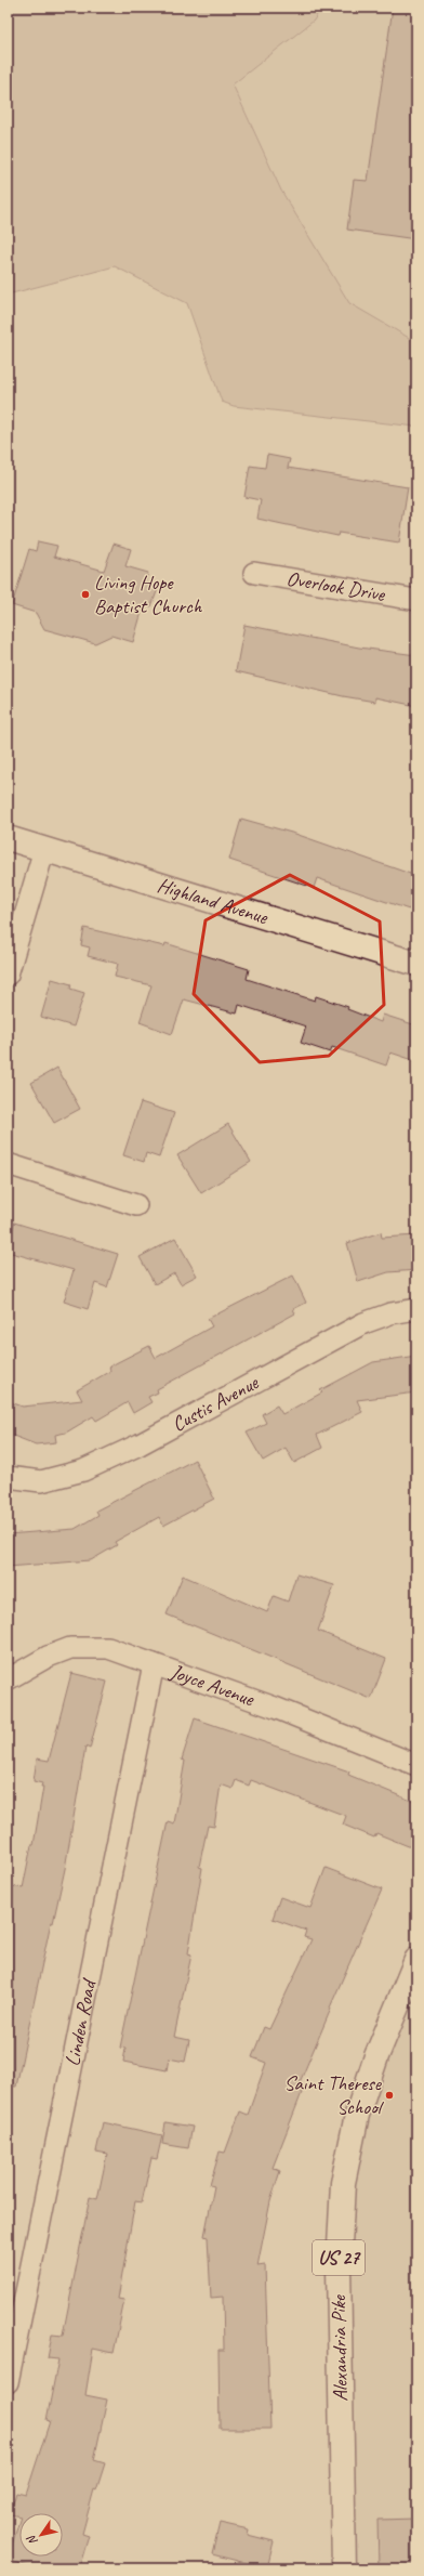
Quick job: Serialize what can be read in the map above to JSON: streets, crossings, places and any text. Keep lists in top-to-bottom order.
{
  "streets": {
    "main road": ["Highland Avenue", "US 27", "Alexandria Pike"],
    "street": [
      "Overlook Drive",
      "Custis Avenue",
      "Joyce Avenue",
      "Linden Road"
    ]
  },
  "crossings": [
    ["Joyce Avenue", "Linden Road"]
  ],
  "places": ["Living Hope Baptist Church", "Saint Therese School"],
  "north": "bottom left"
}
